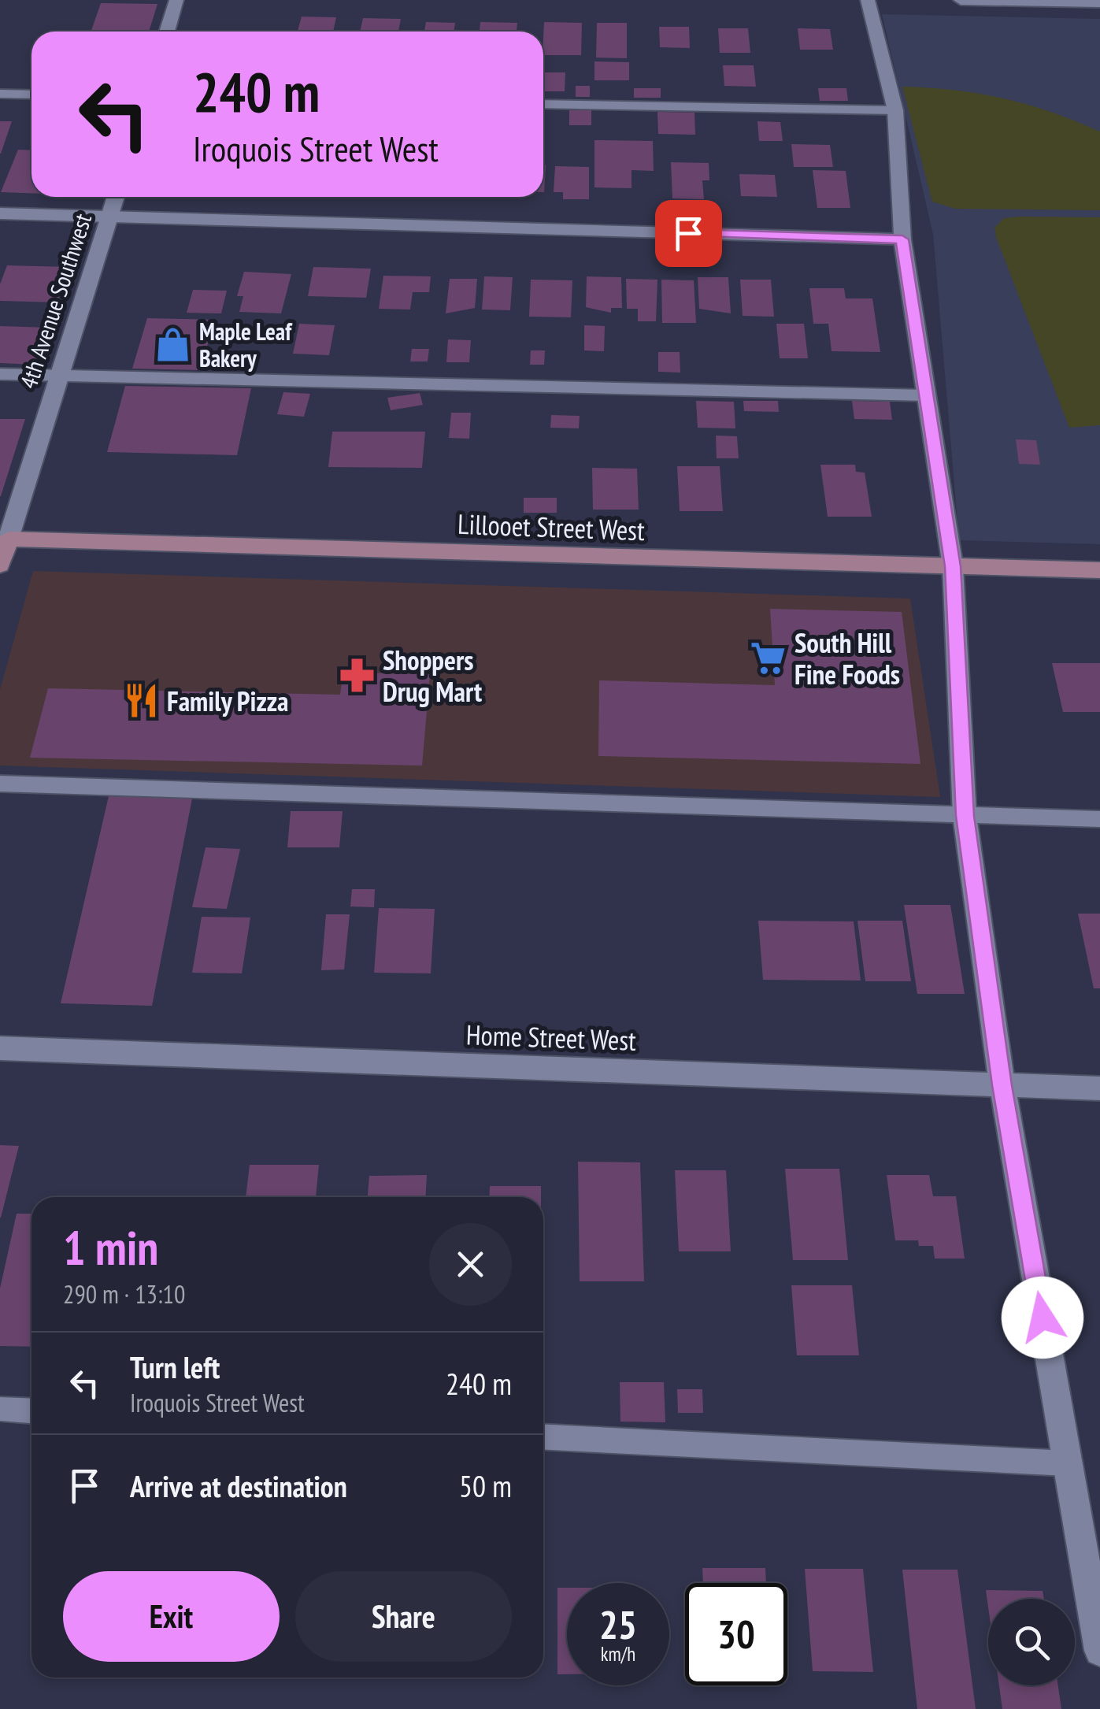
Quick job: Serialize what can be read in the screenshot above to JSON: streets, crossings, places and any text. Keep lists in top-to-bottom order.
{
  "streets": {
    "main road": ["4th Avenue Southwest", "Lillooet Street West"],
    "street": ["Home Street West"]
  },
  "crossings": [
    ["4th Avenue Southwest", "Lillooet Street West"]
  ],
  "places": {
    "shop": ["Maple Leaf Bakery"],
    "supermarket": ["South Hill Fine Foods"],
    "pharmacy": ["Shoppers Drug Mart"],
    "restaurant": ["Family Pizza"]
  },
  "page": {
    "turn": ["240 m", "Iroquois Street West"],
    "heading": ["1 min", "290 m · 13:10"],
    "list": [
      {
        "name": "Turn left",
        "note": "Iroquois Street West",
        "value": "240 m"
      },
      {
        "name": "Arrive at destination",
        "value": "50 m"
      }
    ],
    "buttons": ["Exit", "Share"],
    "speed": "25 km/h",
    "limit": "30"
  }
}
